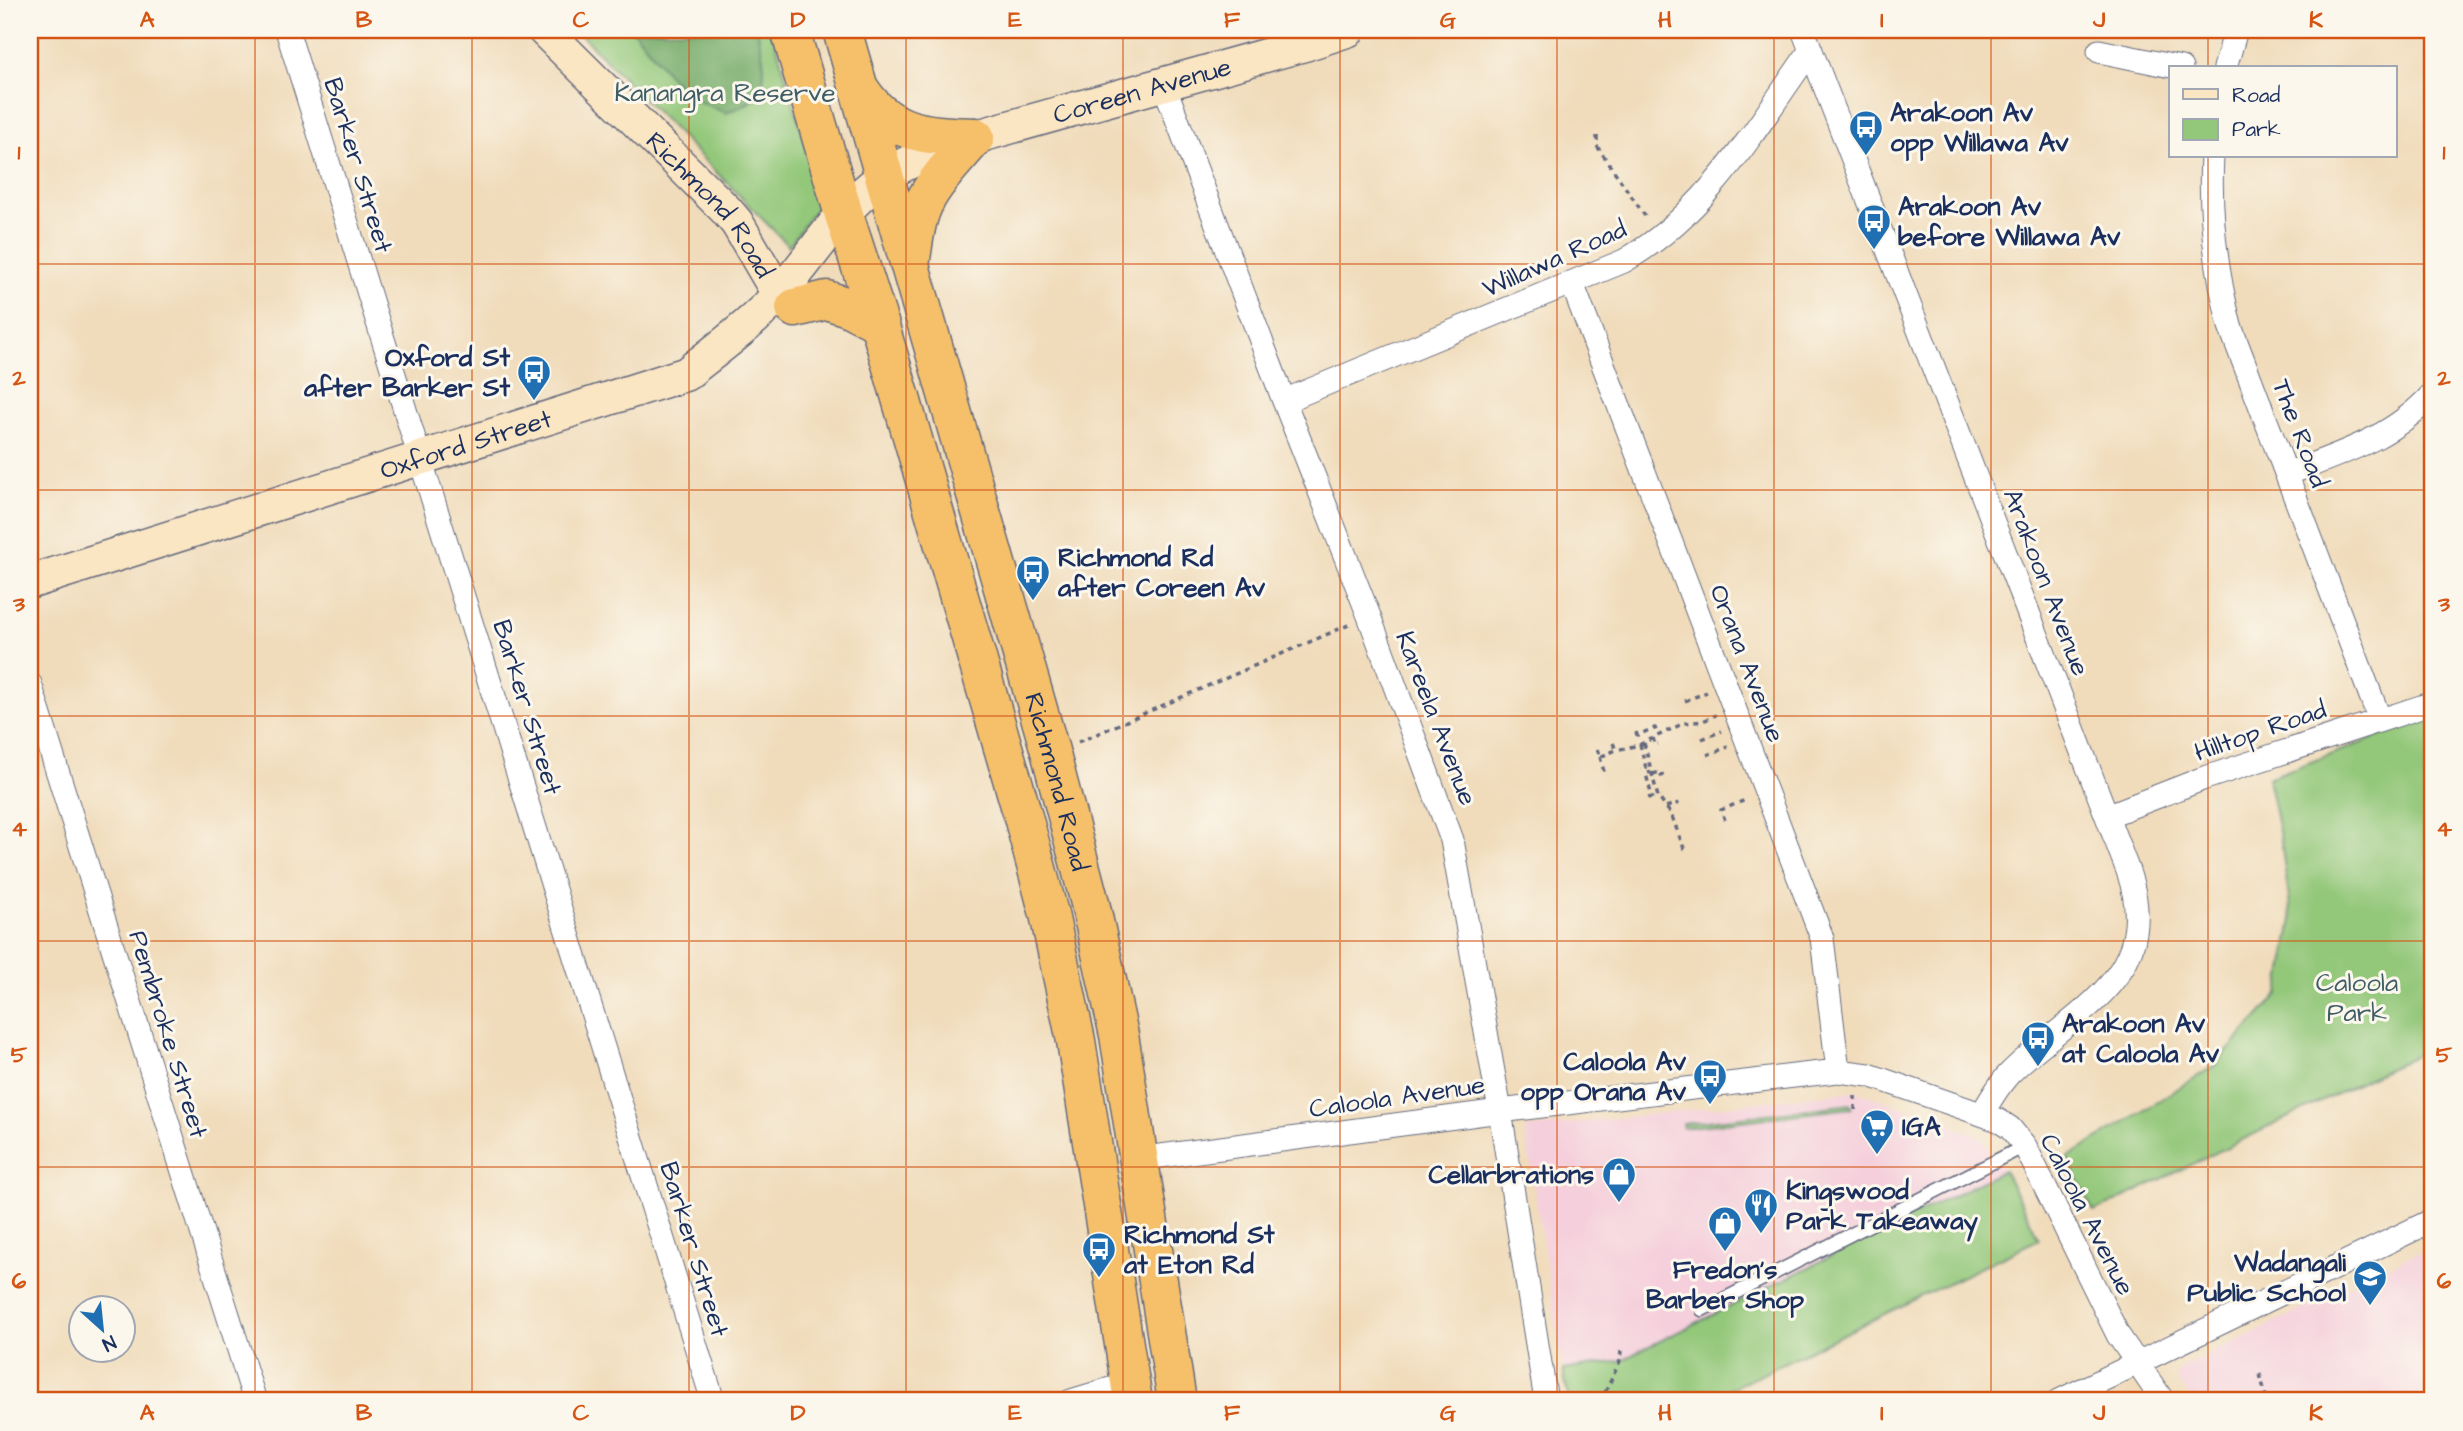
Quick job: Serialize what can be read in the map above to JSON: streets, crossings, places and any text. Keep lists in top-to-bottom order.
{
  "streets": {
    "highway": ["Richmond Road"],
    "street": [
      "Coreen Avenue",
      "Barker Street",
      "Willawa Road",
      "The Road",
      "Oxford Street",
      "Arakoon Avenue",
      "Orana Avenue",
      "Kareela Avenue",
      "Hilltop Road",
      "Pembroke Street",
      "Caloola Avenue"
    ]
  },
  "crossings": [
    ["Coreen Avenue", "Richmond Road"],
    ["Coreen Avenue", "Oxford Street"],
    ["Coreen Avenue", "Kareela Avenue"],
    ["Barker Street", "Oxford Street"],
    ["Richmond Road", "Caloola Avenue"],
    ["Willawa Road", "Arakoon Avenue"],
    ["Willawa Road", "Orana Avenue"],
    ["Willawa Road", "Kareela Avenue"],
    ["The Road", "Hilltop Road"],
    ["Arakoon Avenue", "Hilltop Road"],
    ["Arakoon Avenue", "Caloola Avenue"],
    ["Orana Avenue", "Caloola Avenue"],
    ["Kareela Avenue", "Caloola Avenue"]
  ],
  "parks": ["Kanangra Reserve", "Caloola Park"],
  "places": {
    "bus stop": [
      "Arakoon Av opp Willawa Av",
      "Arakoon Av before Willawa Av",
      "Oxford St after Barker St",
      "Richmond Rd after Coreen Av",
      "Arakoon Av at Caloola Av",
      "Caloola Av opp Orana Av",
      "Richmond St at Eton Rd"
    ],
    "supermarket": ["IGA"],
    "shop": ["Cellarbrations", "Fredon's Barber Shop"],
    "restaurant": ["Kingswood Park Takeaway"],
    "school or university": ["Wadangali Public School"]
  },
  "legend": ["Road", "Park"],
  "north": "bottom right",
  "grid": {
    "columns": [
      "A",
      "B",
      "C",
      "D",
      "E",
      "F",
      "G",
      "H",
      "I",
      "J",
      "K"
    ],
    "rows": [
      "1",
      "2",
      "3",
      "4",
      "5",
      "6"
    ]
  }
}
